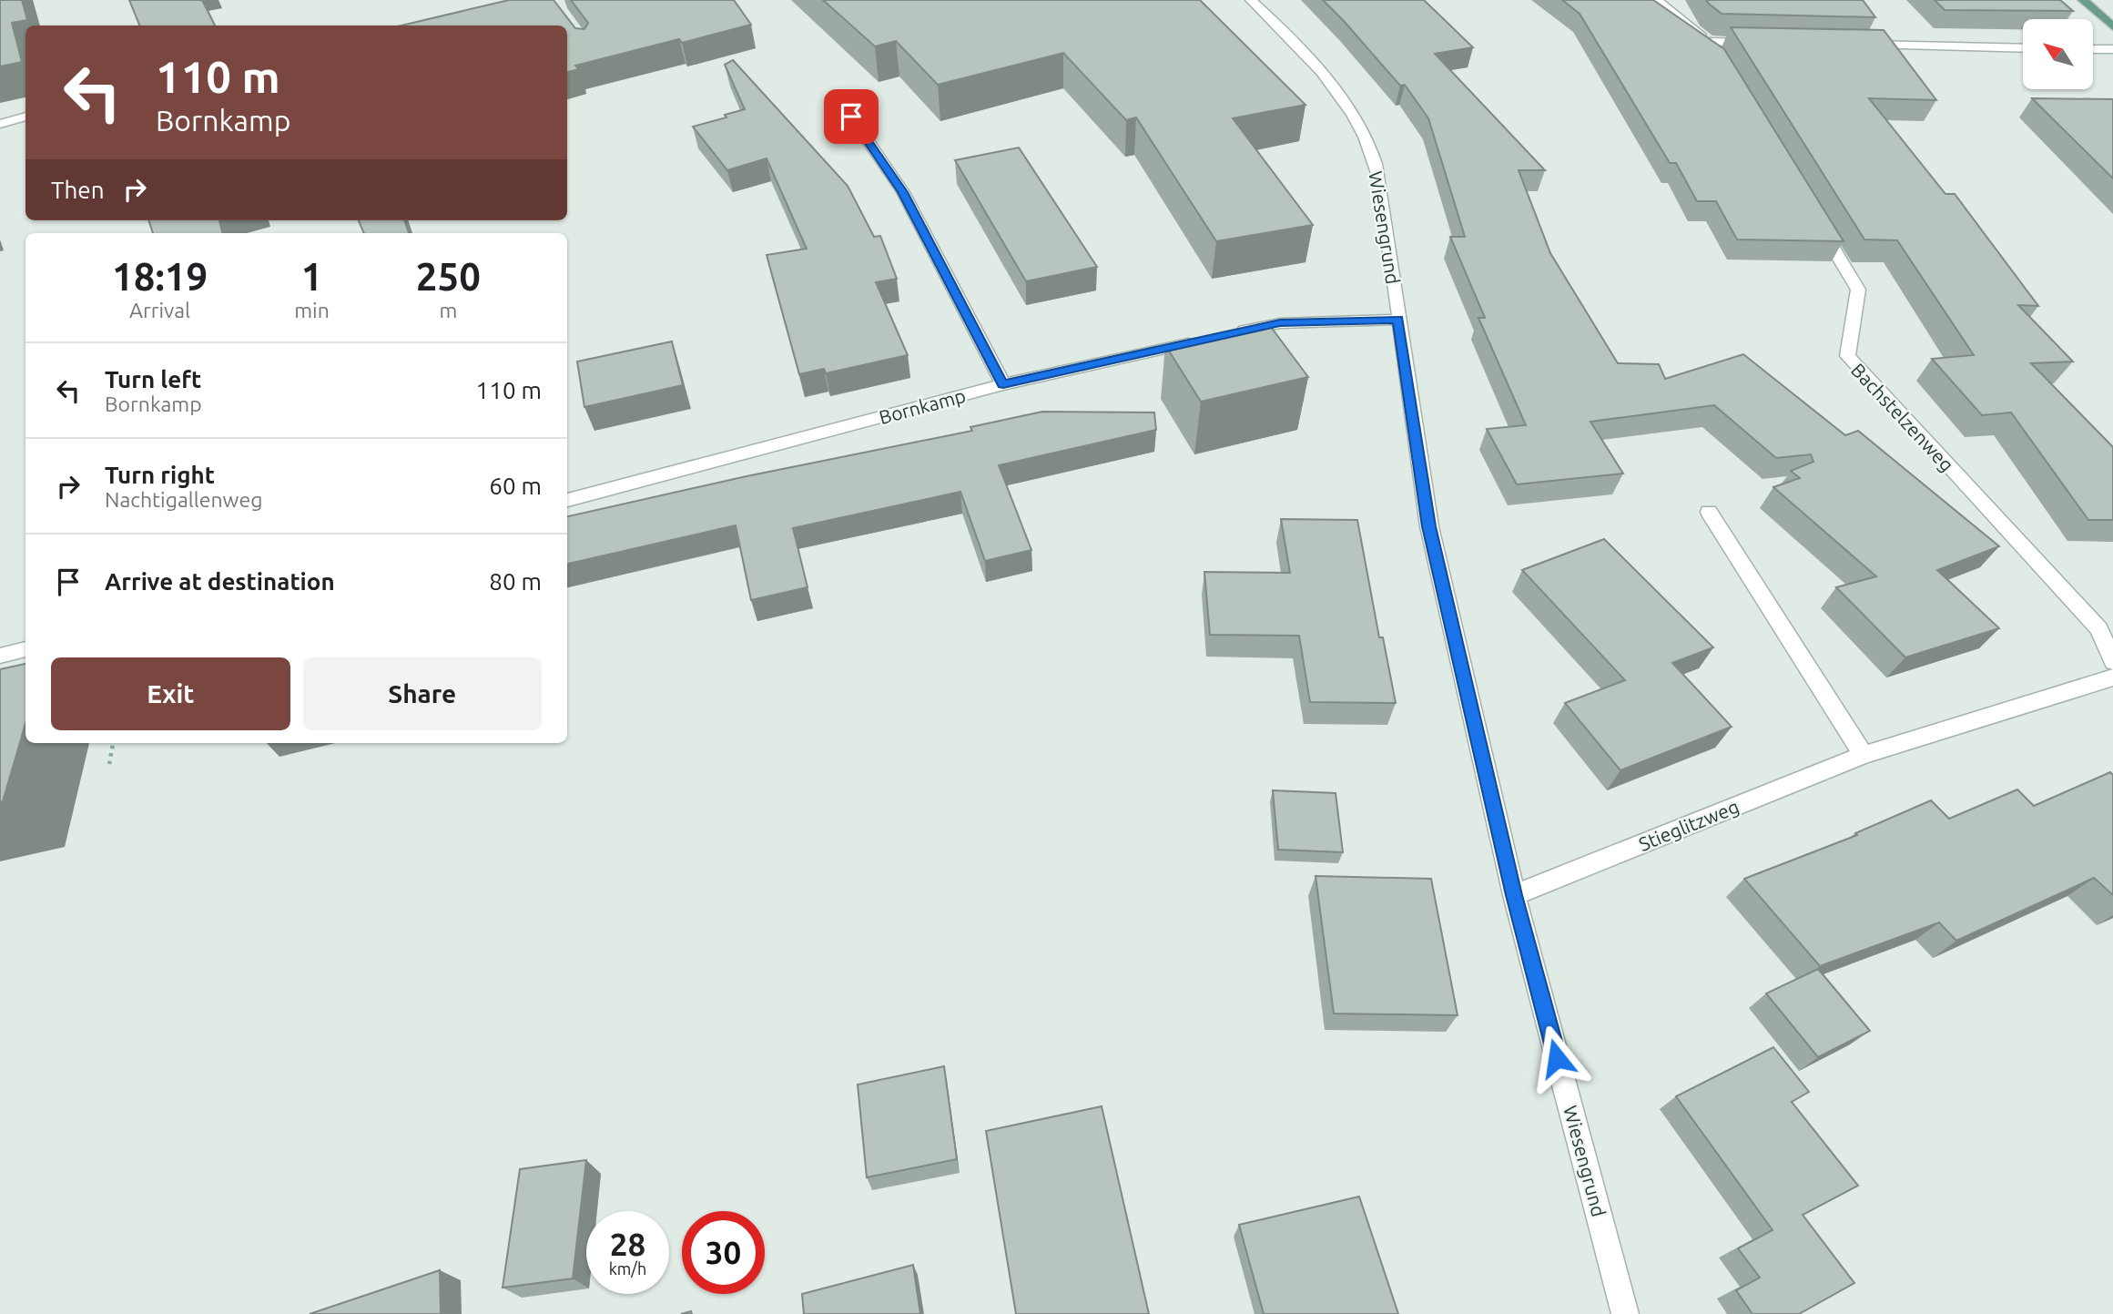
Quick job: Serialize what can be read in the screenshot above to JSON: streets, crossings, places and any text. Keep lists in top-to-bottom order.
{
  "streets": {
    "street": [
      "Wiesengrund",
      "Bornkamp",
      "Bachstelzenweg",
      "Stieglitzweg"
    ]
  },
  "crossings": [
    ["Wiesengrund", "Stieglitzweg"]
  ],
  "north": "top left",
  "page": {
    "turn": ["110 m", "Bornkamp"],
    "then": "Then",
    "eta": [
      "18:19",
      "Arrival",
      "1",
      "min",
      "250",
      "m"
    ],
    "list": [
      {
        "name": "Turn left",
        "note": "Bornkamp",
        "value": "110 m"
      },
      {
        "name": "Turn right",
        "note": "Nachtigallenweg",
        "value": "60 m"
      },
      {
        "name": "Arrive at destination",
        "value": "80 m"
      }
    ],
    "buttons": ["Exit", "Share"],
    "speed": "28 km/h",
    "limit": "30"
  }
}
